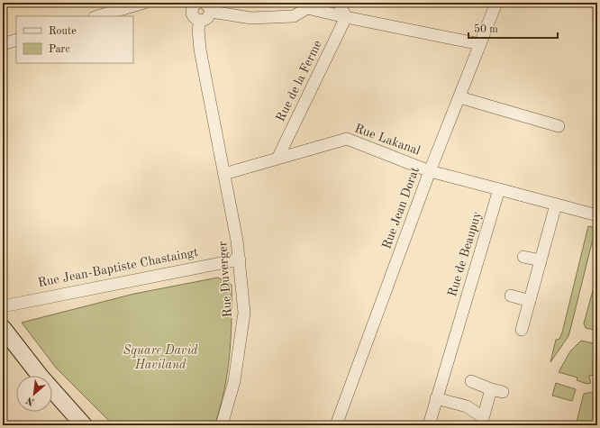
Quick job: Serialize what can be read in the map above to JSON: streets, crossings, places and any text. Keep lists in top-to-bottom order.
{
  "streets": {
    "street": [
      "Rue de la Ferme",
      "Rue Lakanal",
      "Rue Jean Dorat",
      "Rue de Beaupuy",
      "Rue Jean-Baptiste Chastaingt",
      "Rue Duverger"
    ]
  },
  "crossings": [
    ["Rue de la Ferme", "Rue Lakanal"],
    ["Rue Lakanal", "Rue Jean Dorat"],
    ["Rue Lakanal", "Rue de Beaupuy"],
    ["Rue Lakanal", "Rue Duverger"],
    ["Rue Jean-Baptiste Chastaingt", "Rue Duverger"]
  ],
  "parks": ["Square David Haviland"],
  "legend": ["Route", "Parc"],
  "scale_bar": "50 m",
  "north": "bottom left"
}
